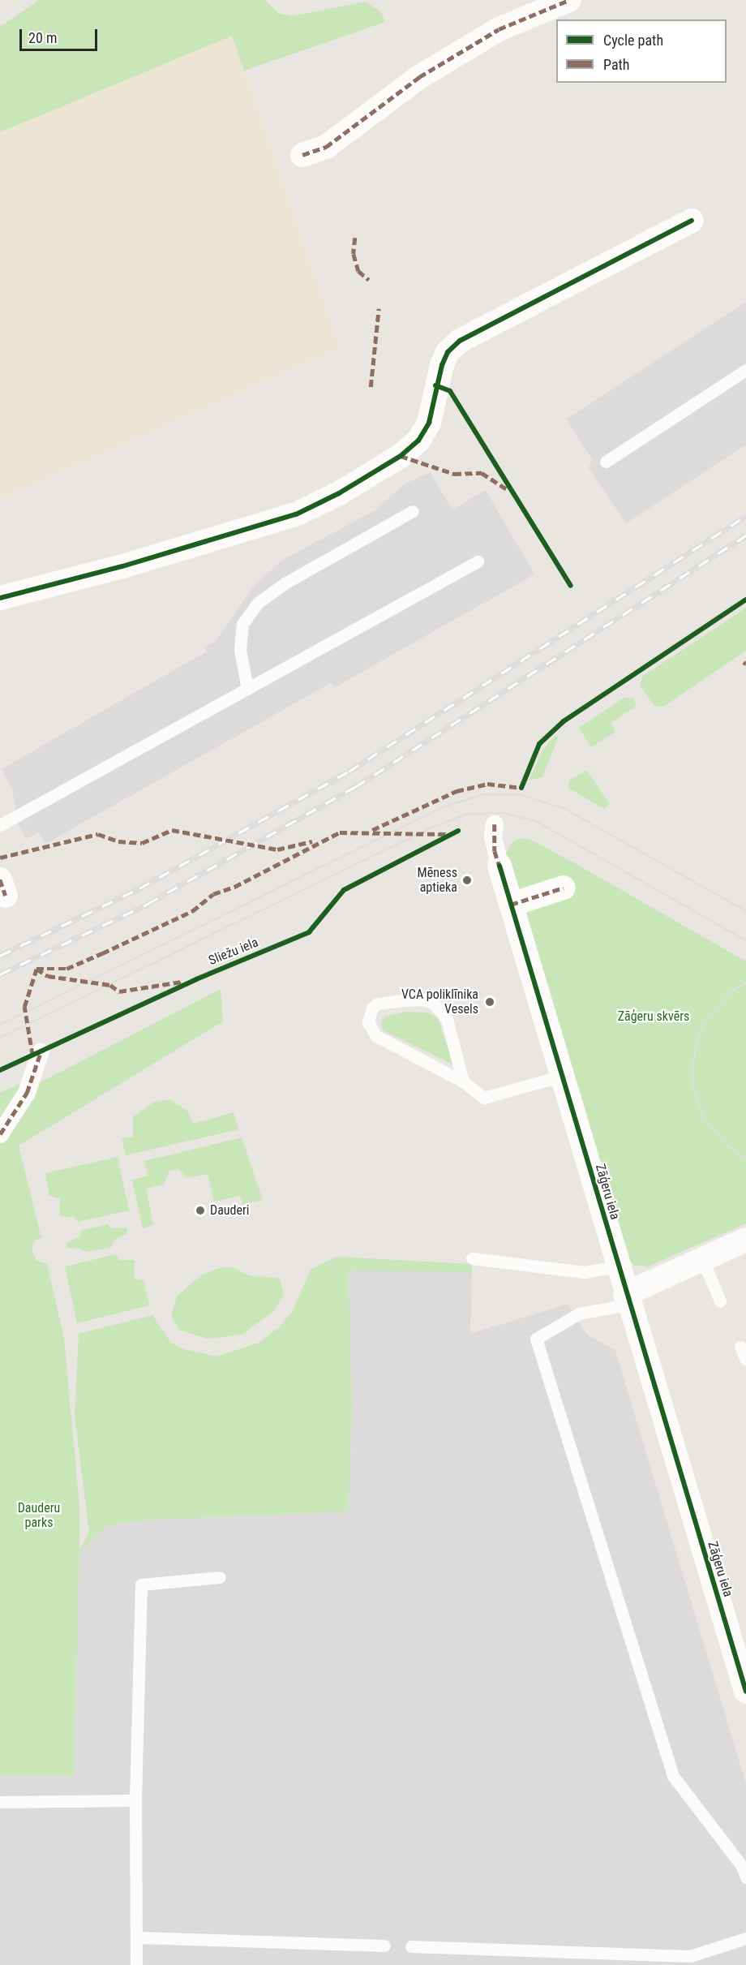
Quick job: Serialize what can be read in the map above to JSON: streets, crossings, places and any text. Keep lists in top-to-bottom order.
{
  "streets": {
    "street": ["Zāģeru iela"],
    "cycle path": ["Sliežu iela"]
  },
  "parks": ["Zāģeru skvērs", "Dauderu parks"],
  "places": ["Mēness aptieka", "VCA poliklīnika Vesels", "Dauderi"],
  "legend": ["Cycle path", "Path"],
  "scale_bar": "20 m"
}
